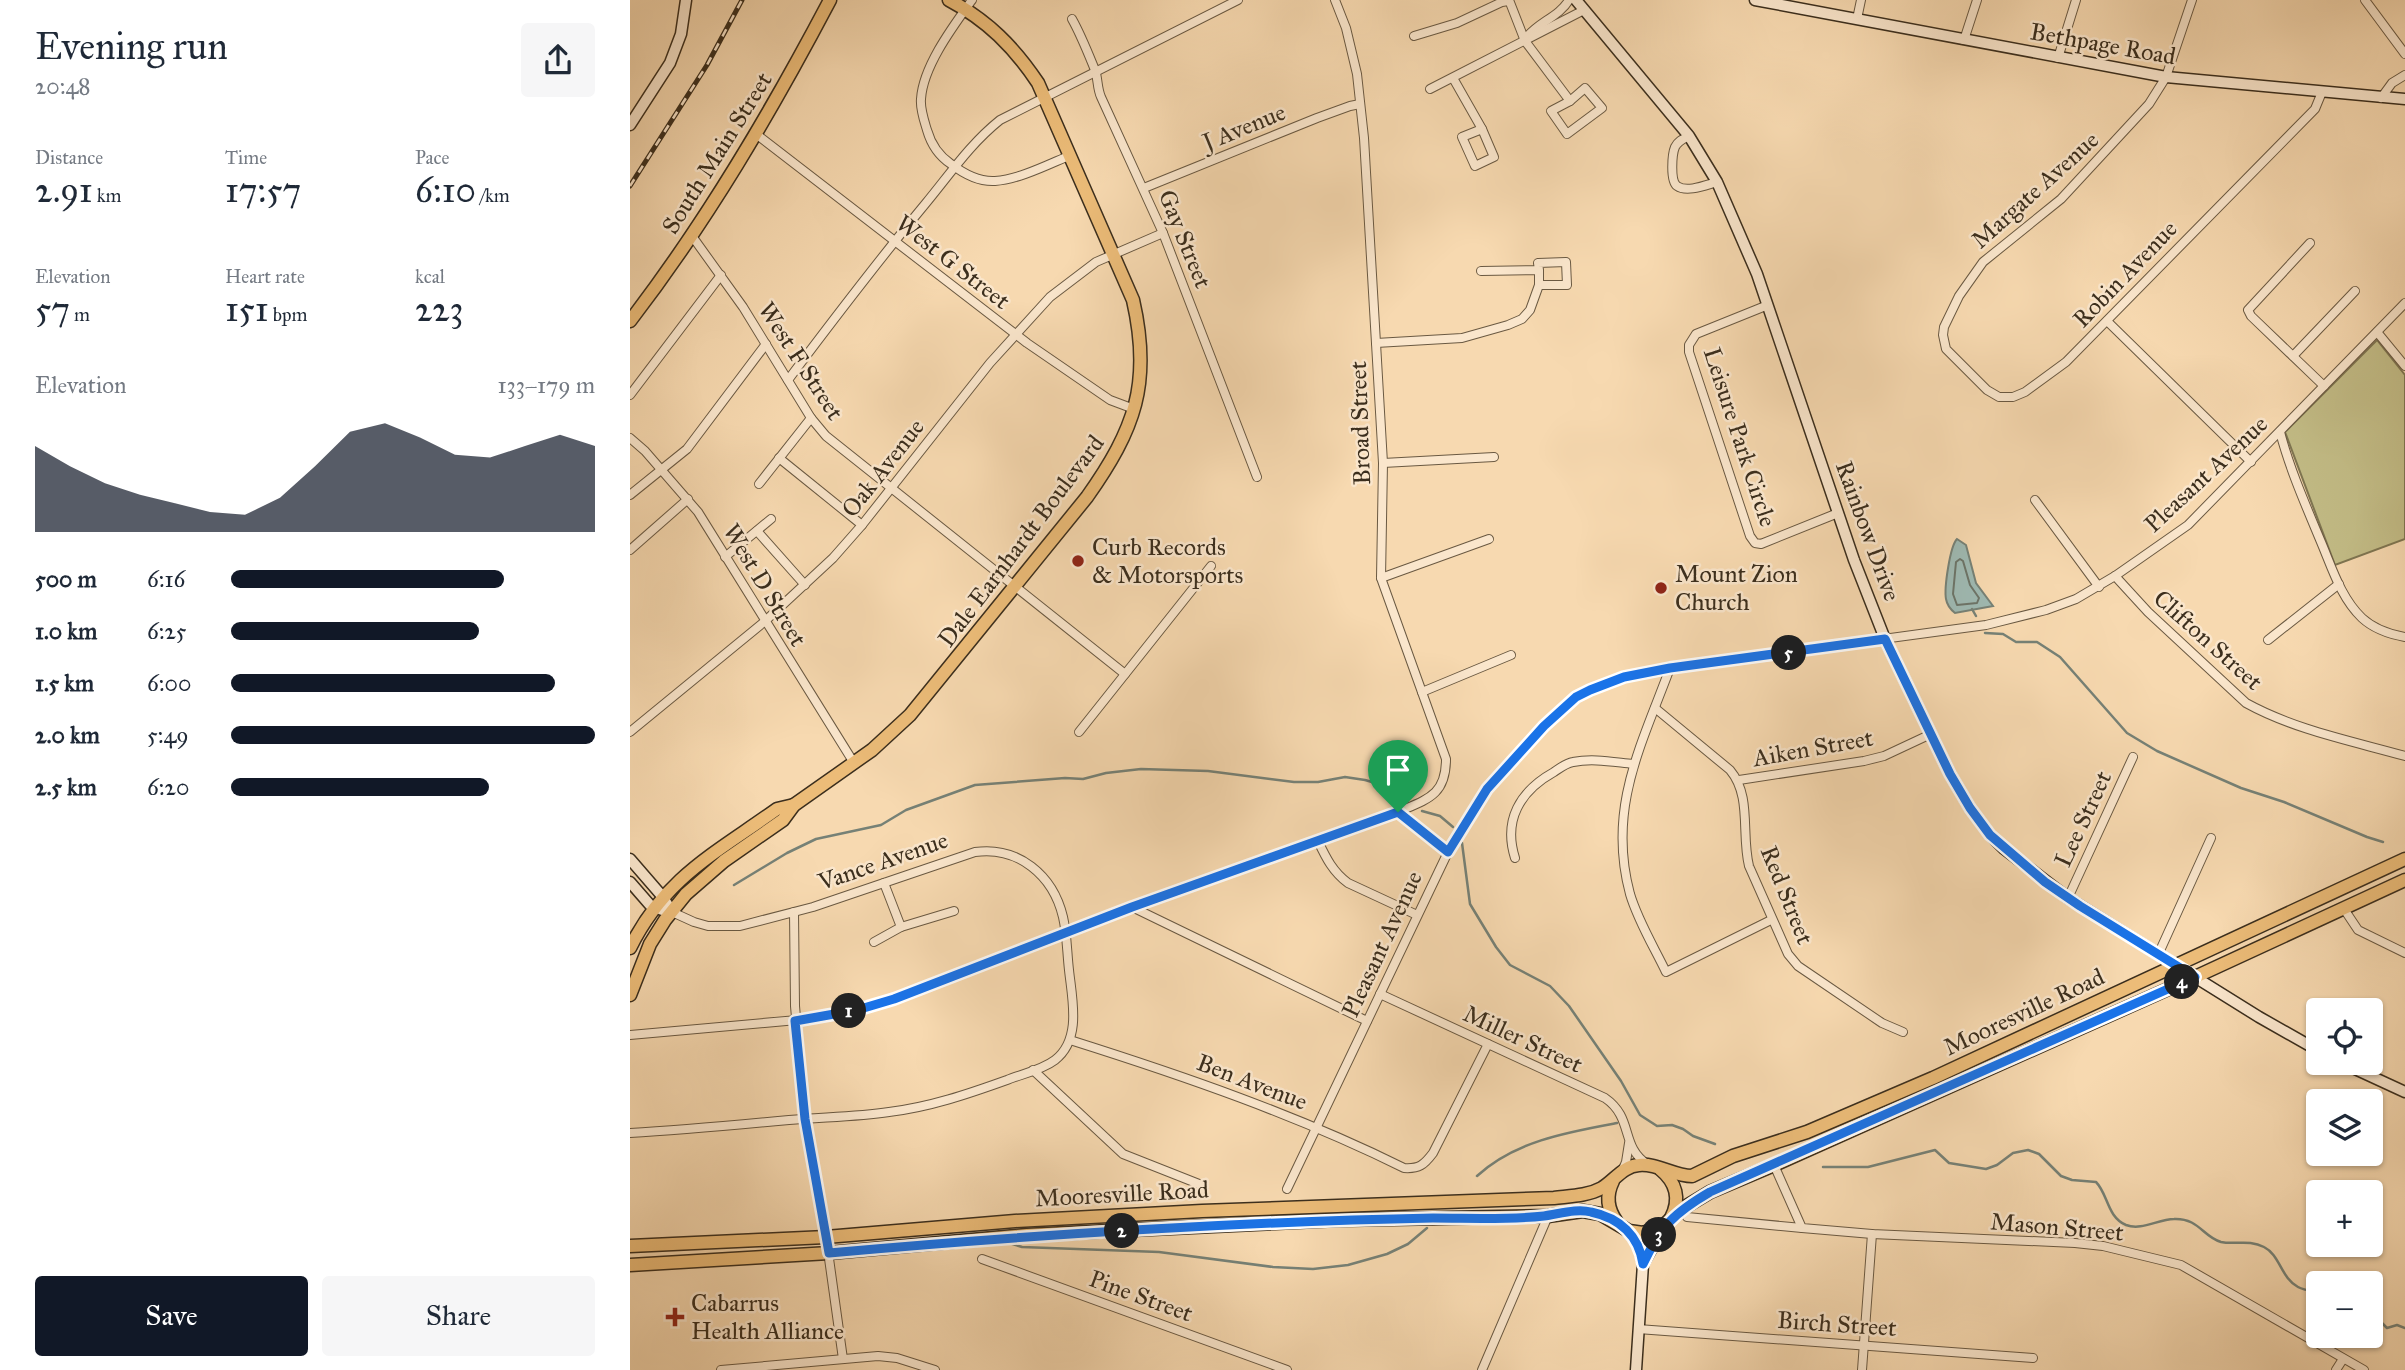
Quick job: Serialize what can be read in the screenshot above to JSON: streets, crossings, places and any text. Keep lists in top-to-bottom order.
{
  "streets": {
    "main road": ["South Main Street", "Dale Earnhardt Boulevard", "Mooresville Road"],
    "street": [
      "Bethpage Road",
      "J Avenue",
      "Margate Avenue",
      "Gay Street",
      "West G Street",
      "Robin Avenue",
      "West F Street",
      "Broad Street",
      "Leisure Park Circle",
      "Oak Avenue",
      "Pleasant Avenue",
      "Rainbow Drive",
      "West D Street",
      "Clifton Street",
      "Aiken Street",
      "Lee Street",
      "Vance Avenue",
      "Red Street",
      "Miller Street",
      "Ben Avenue",
      "Mason Street",
      "Pine Street",
      "Birch Street"
    ]
  },
  "crossings": [
    ["Bethpage Road", "Margate Avenue"],
    ["Bethpage Road", "Robin Avenue"],
    ["J Avenue", "Gay Street"],
    ["J Avenue", "Broad Street"],
    ["South Main Street", "West G Street"],
    ["South Main Street", "West F Street"],
    ["Margate Avenue", "Robin Avenue"],
    ["Gay Street", "Oak Avenue"],
    ["West G Street", "Oak Avenue"],
    ["West G Street", "Dale Earnhardt Boulevard"],
    ["West F Street", "Oak Avenue"],
    ["West F Street", "Dale Earnhardt Boulevard"],
    ["Broad Street", "Vance Avenue"],
    ["Leisure Park Circle", "Rainbow Drive"],
    ["Oak Avenue", "Dale Earnhardt Boulevard"],
    ["Oak Avenue", "West D Street"],
    ["Pleasant Avenue", "Rainbow Drive"],
    ["Pleasant Avenue", "Clifton Street"],
    ["Pleasant Avenue", "Miller Street"],
    ["Pleasant Avenue", "Ben Avenue"],
    ["Rainbow Drive", "Aiken Street"],
    ["Rainbow Drive", "Lee Street"],
    ["Rainbow Drive", "Mooresville Road"],
    ["Dale Earnhardt Boulevard", "West D Street"],
    ["Dale Earnhardt Boulevard", "Vance Avenue"],
    ["Aiken Street", "Red Street"],
    ["Vance Avenue", "Ben Avenue"],
    ["Mooresville Road", "Miller Street"],
    ["Miller Street", "Ben Avenue"]
  ],
  "places": {
    "other": ["Curb Records & Motorsports", "Mount Zion Church"],
    "health": ["Cabarrus Health Alliance"]
  },
  "page": {
    "heading": ["Evening run", "20:48"],
    "stats": [
      ["Distance", "2.91 km"],
      ["Time", "17:57"],
      ["Pace", "6:10 /km"],
      ["Elevation", "57 m"],
      ["Heart rate", "151 bpm"],
      ["kcal", "223"]
    ],
    "chart": ["Elevation", "133–179 m"],
    "list": [
      {
        "name": "500 m",
        "note": "6:16"
      },
      {
        "name": "1.0 km",
        "note": "6:25"
      },
      {
        "name": "1.5 km",
        "note": "6:00"
      },
      {
        "name": "2.0 km",
        "note": "5:49"
      },
      {
        "name": "2.5 km",
        "note": "6:20"
      }
    ],
    "pins": [
      "5",
      "4",
      "1",
      "2",
      "3"
    ],
    "map_buttons": ["+", "−"],
    "buttons": ["Save", "Share"]
  }
}
